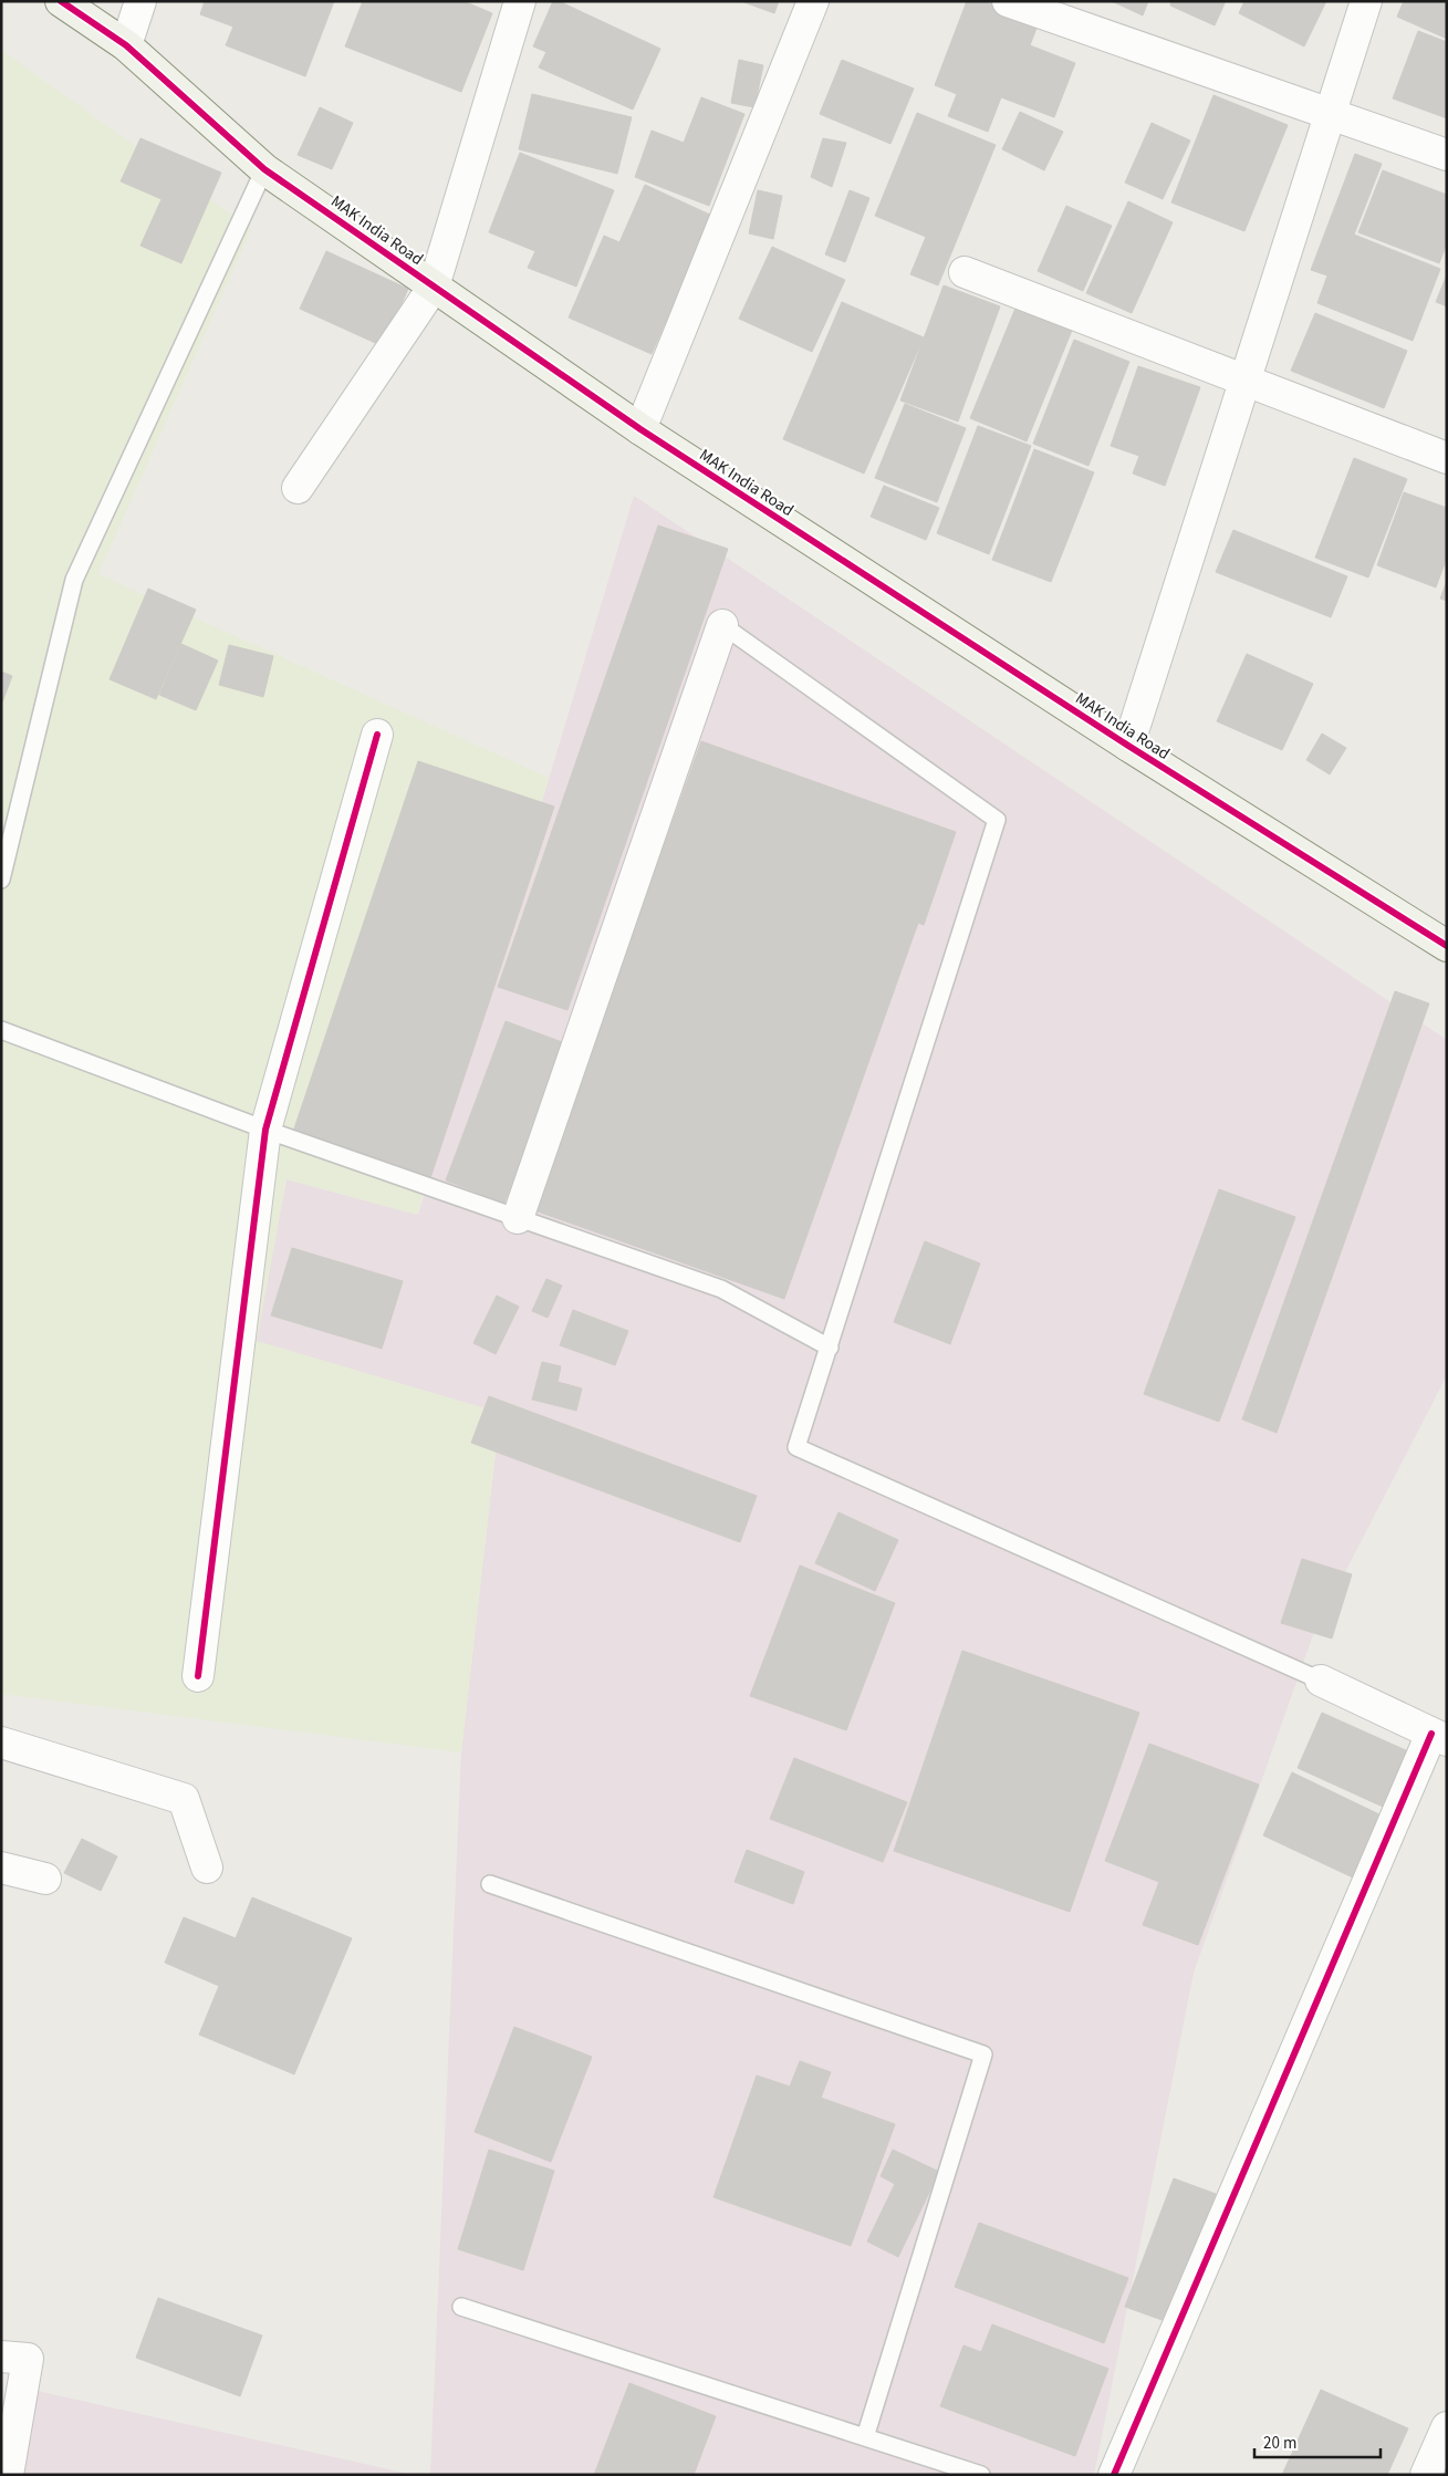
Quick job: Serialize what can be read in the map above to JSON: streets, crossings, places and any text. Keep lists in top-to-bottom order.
{
  "streets": {
    "street": ["MAK India Road"]
  },
  "scale_bar": "20 m"
}
